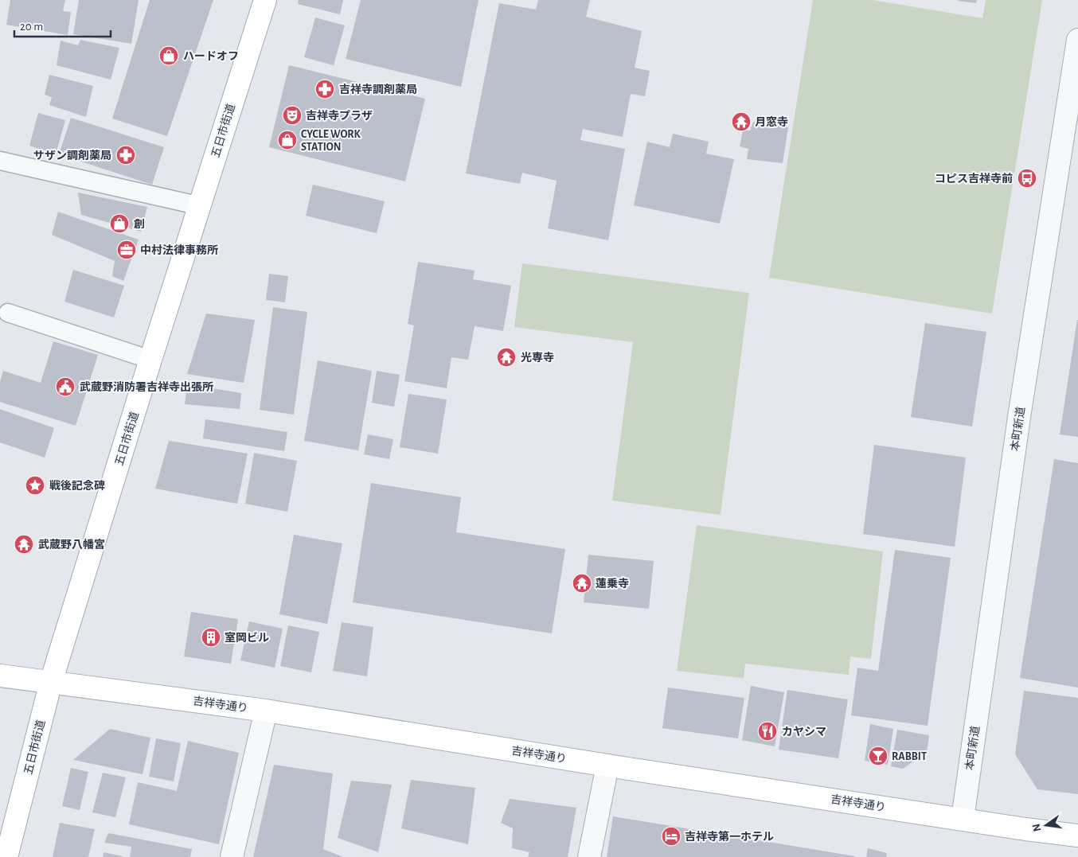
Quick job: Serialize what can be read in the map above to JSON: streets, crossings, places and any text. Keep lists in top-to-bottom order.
{
  "streets": {
    "main road": ["五日市街道", "吉祥寺通り"],
    "street": ["本町新道"]
  },
  "crossings": [
    ["五日市街道", "吉祥寺通り"],
    ["本町新道", "吉祥寺通り"]
  ],
  "places": {
    "shop": ["ハードオフ", "CYCLE WORK STATION", "創"],
    "pharmacy": ["吉祥寺調剤薬局", "サザン調剤薬局"],
    "theatre": ["吉祥寺プラザ"],
    "temple": [
      "月窓寺",
      "光専寺",
      "武蔵野八幡宮",
      "蓮乗寺"
    ],
    "bus stop": ["コピス吉祥寺前"],
    "office": ["中村法律事務所"],
    "public building": ["武蔵野消防署吉祥寺出張所"],
    "place": ["戦後記念碑"],
    "building": ["室岡ビル"],
    "restaurant": ["カヤシマ"],
    "bar": ["RABBIT"],
    "hotel": ["吉祥寺第一ホテル"]
  },
  "scale_bar": "20 m",
  "north": "left"
}
